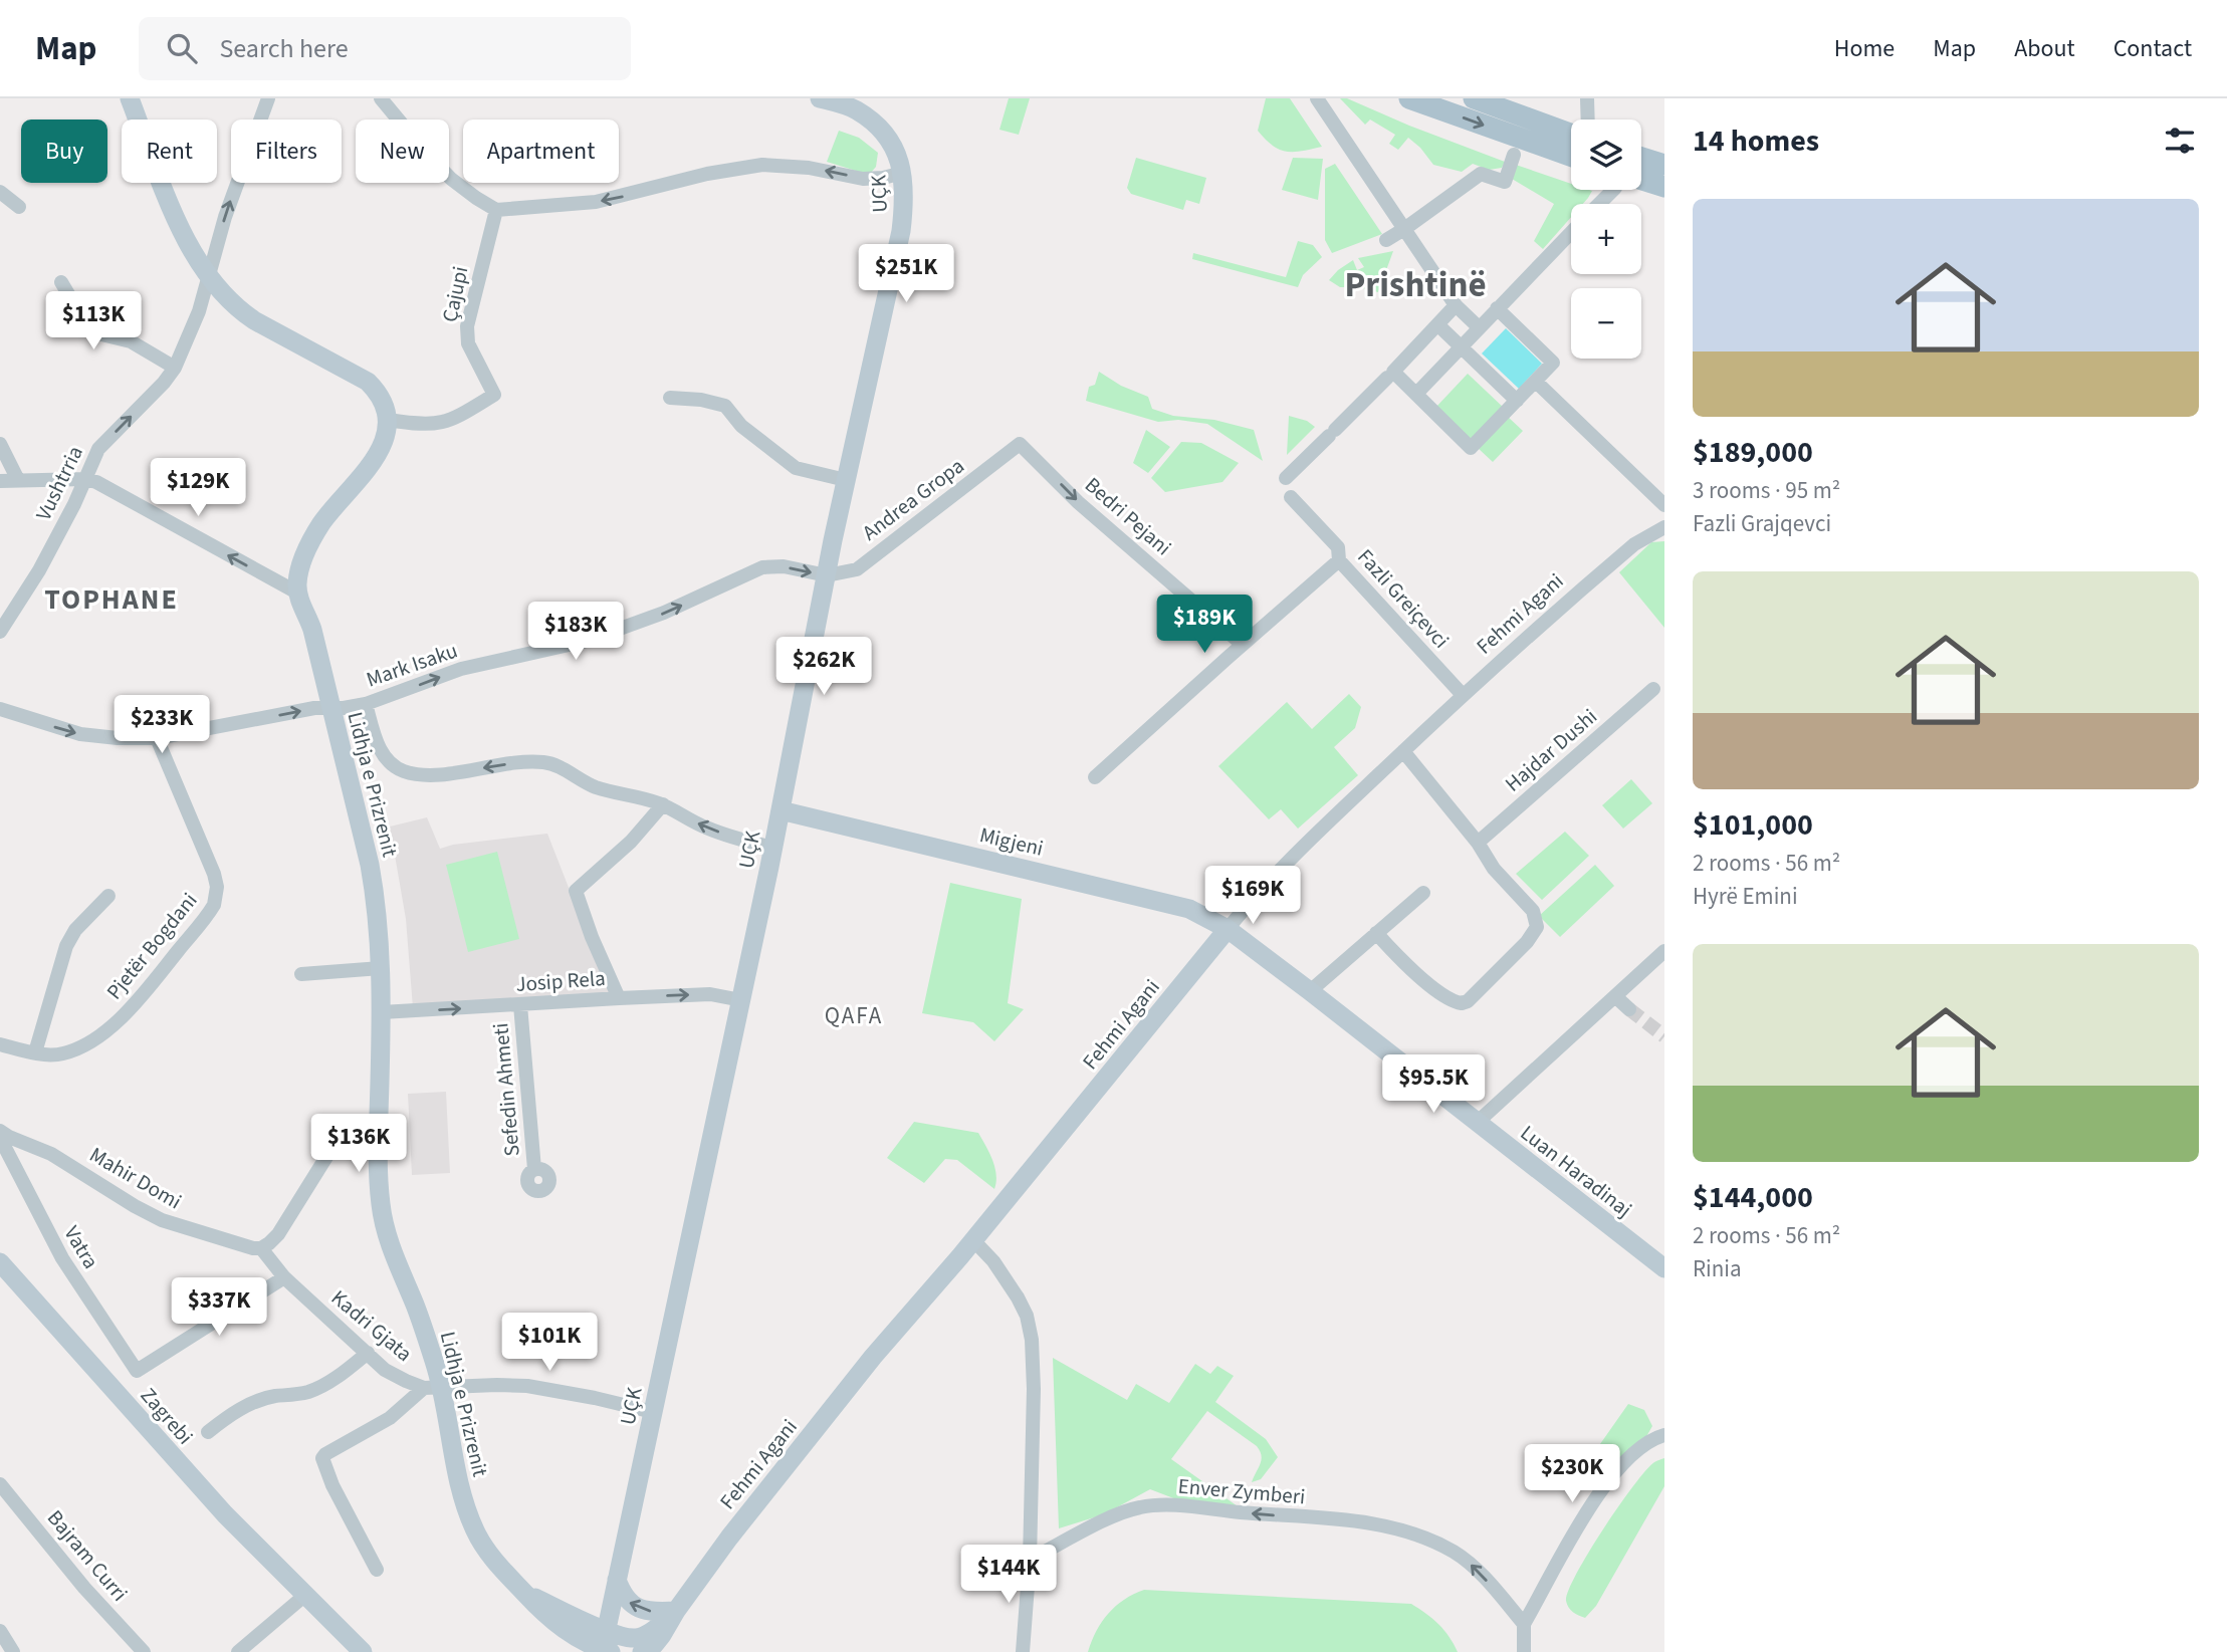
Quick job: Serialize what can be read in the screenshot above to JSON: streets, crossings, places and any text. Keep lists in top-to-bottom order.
{
  "streets": {
    "main road": [
      "UÇK",
      "Fehmi Agani",
      "Lidhja e Prizrenit",
      "Migjeni",
      "Luan Haradinaj",
      "Zagrebi"
    ],
    "street": [
      "Çajupi",
      "Vushtrria",
      "Andrea Gropa",
      "Bedri Pejani",
      "Fazli Greiçevci",
      "Mark Isaku",
      "Hajdar Dushi",
      "Pjetër Bogdani",
      "Josip Rela",
      "Sefedin Ahmeti",
      "Mahir Domi",
      "Vatra",
      "Kadri Gjata",
      "Enver Zymberi",
      "Bajram Curri"
    ]
  },
  "crossings": [
    ["UÇK", "Andrea Gropa"],
    ["UÇK", "Fehmi Agani"],
    ["UÇK", "Mark Isaku"],
    ["UÇK", "Lidhja e Prizrenit"],
    ["UÇK", "Migjeni"],
    ["UÇK", "Josip Rela"],
    ["Andrea Gropa", "Bedri Pejani"],
    ["Andrea Gropa", "Mark Isaku"],
    ["Fazli Greiçevci", "Fehmi Agani"],
    ["Fehmi Agani", "Lidhja e Prizrenit"],
    ["Fehmi Agani", "Migjeni"],
    ["Fehmi Agani", "Luan Haradinaj"],
    ["Mark Isaku", "Lidhja e Prizrenit"],
    ["Mark Isaku", "Pjetër Bogdani"],
    ["Lidhja e Prizrenit", "Josip Rela"],
    ["Lidhja e Prizrenit", "Kadri Gjata"],
    ["Migjeni", "Luan Haradinaj"],
    ["Josip Rela", "Sefedin Ahmeti"],
    ["Vatra", "Kadri Gjata"]
  ],
  "one_way": [
    "Vushtrria",
    "Bedri Pejani",
    "Mark Isaku",
    "Josip Rela",
    "Enver Zymberi"
  ],
  "districts": ["Prishtinë", "TOPHANE", "QAFA"],
  "page": {
    "header": "Map",
    "search": "Search here",
    "nav": [
      "Home",
      "Map",
      "About",
      "Contact"
    ],
    "heading": "14 homes",
    "map_buttons": ["+", "−"],
    "chip": [
      "Buy",
      "Rent",
      "Filters",
      "New",
      "Apartment"
    ],
    "list": [
      {
        "name": "$189,000",
        "note": "3 rooms · 95 m² · Fazli Grajqevci"
      },
      {
        "name": "$101,000",
        "note": "2 rooms · 56 m² · Hyrë Emini"
      },
      {
        "name": "$144,000",
        "note": "2 rooms · 56 m² · Rinia"
      }
    ],
    "price": [
      "$251K",
      "$113K",
      "$129K",
      "$189K",
      "$183K",
      "$262K",
      "$233K",
      "$169K",
      "$95.5K",
      "$136K",
      "$337K",
      "$101K",
      "$230K",
      "$144K"
    ]
  }
}
